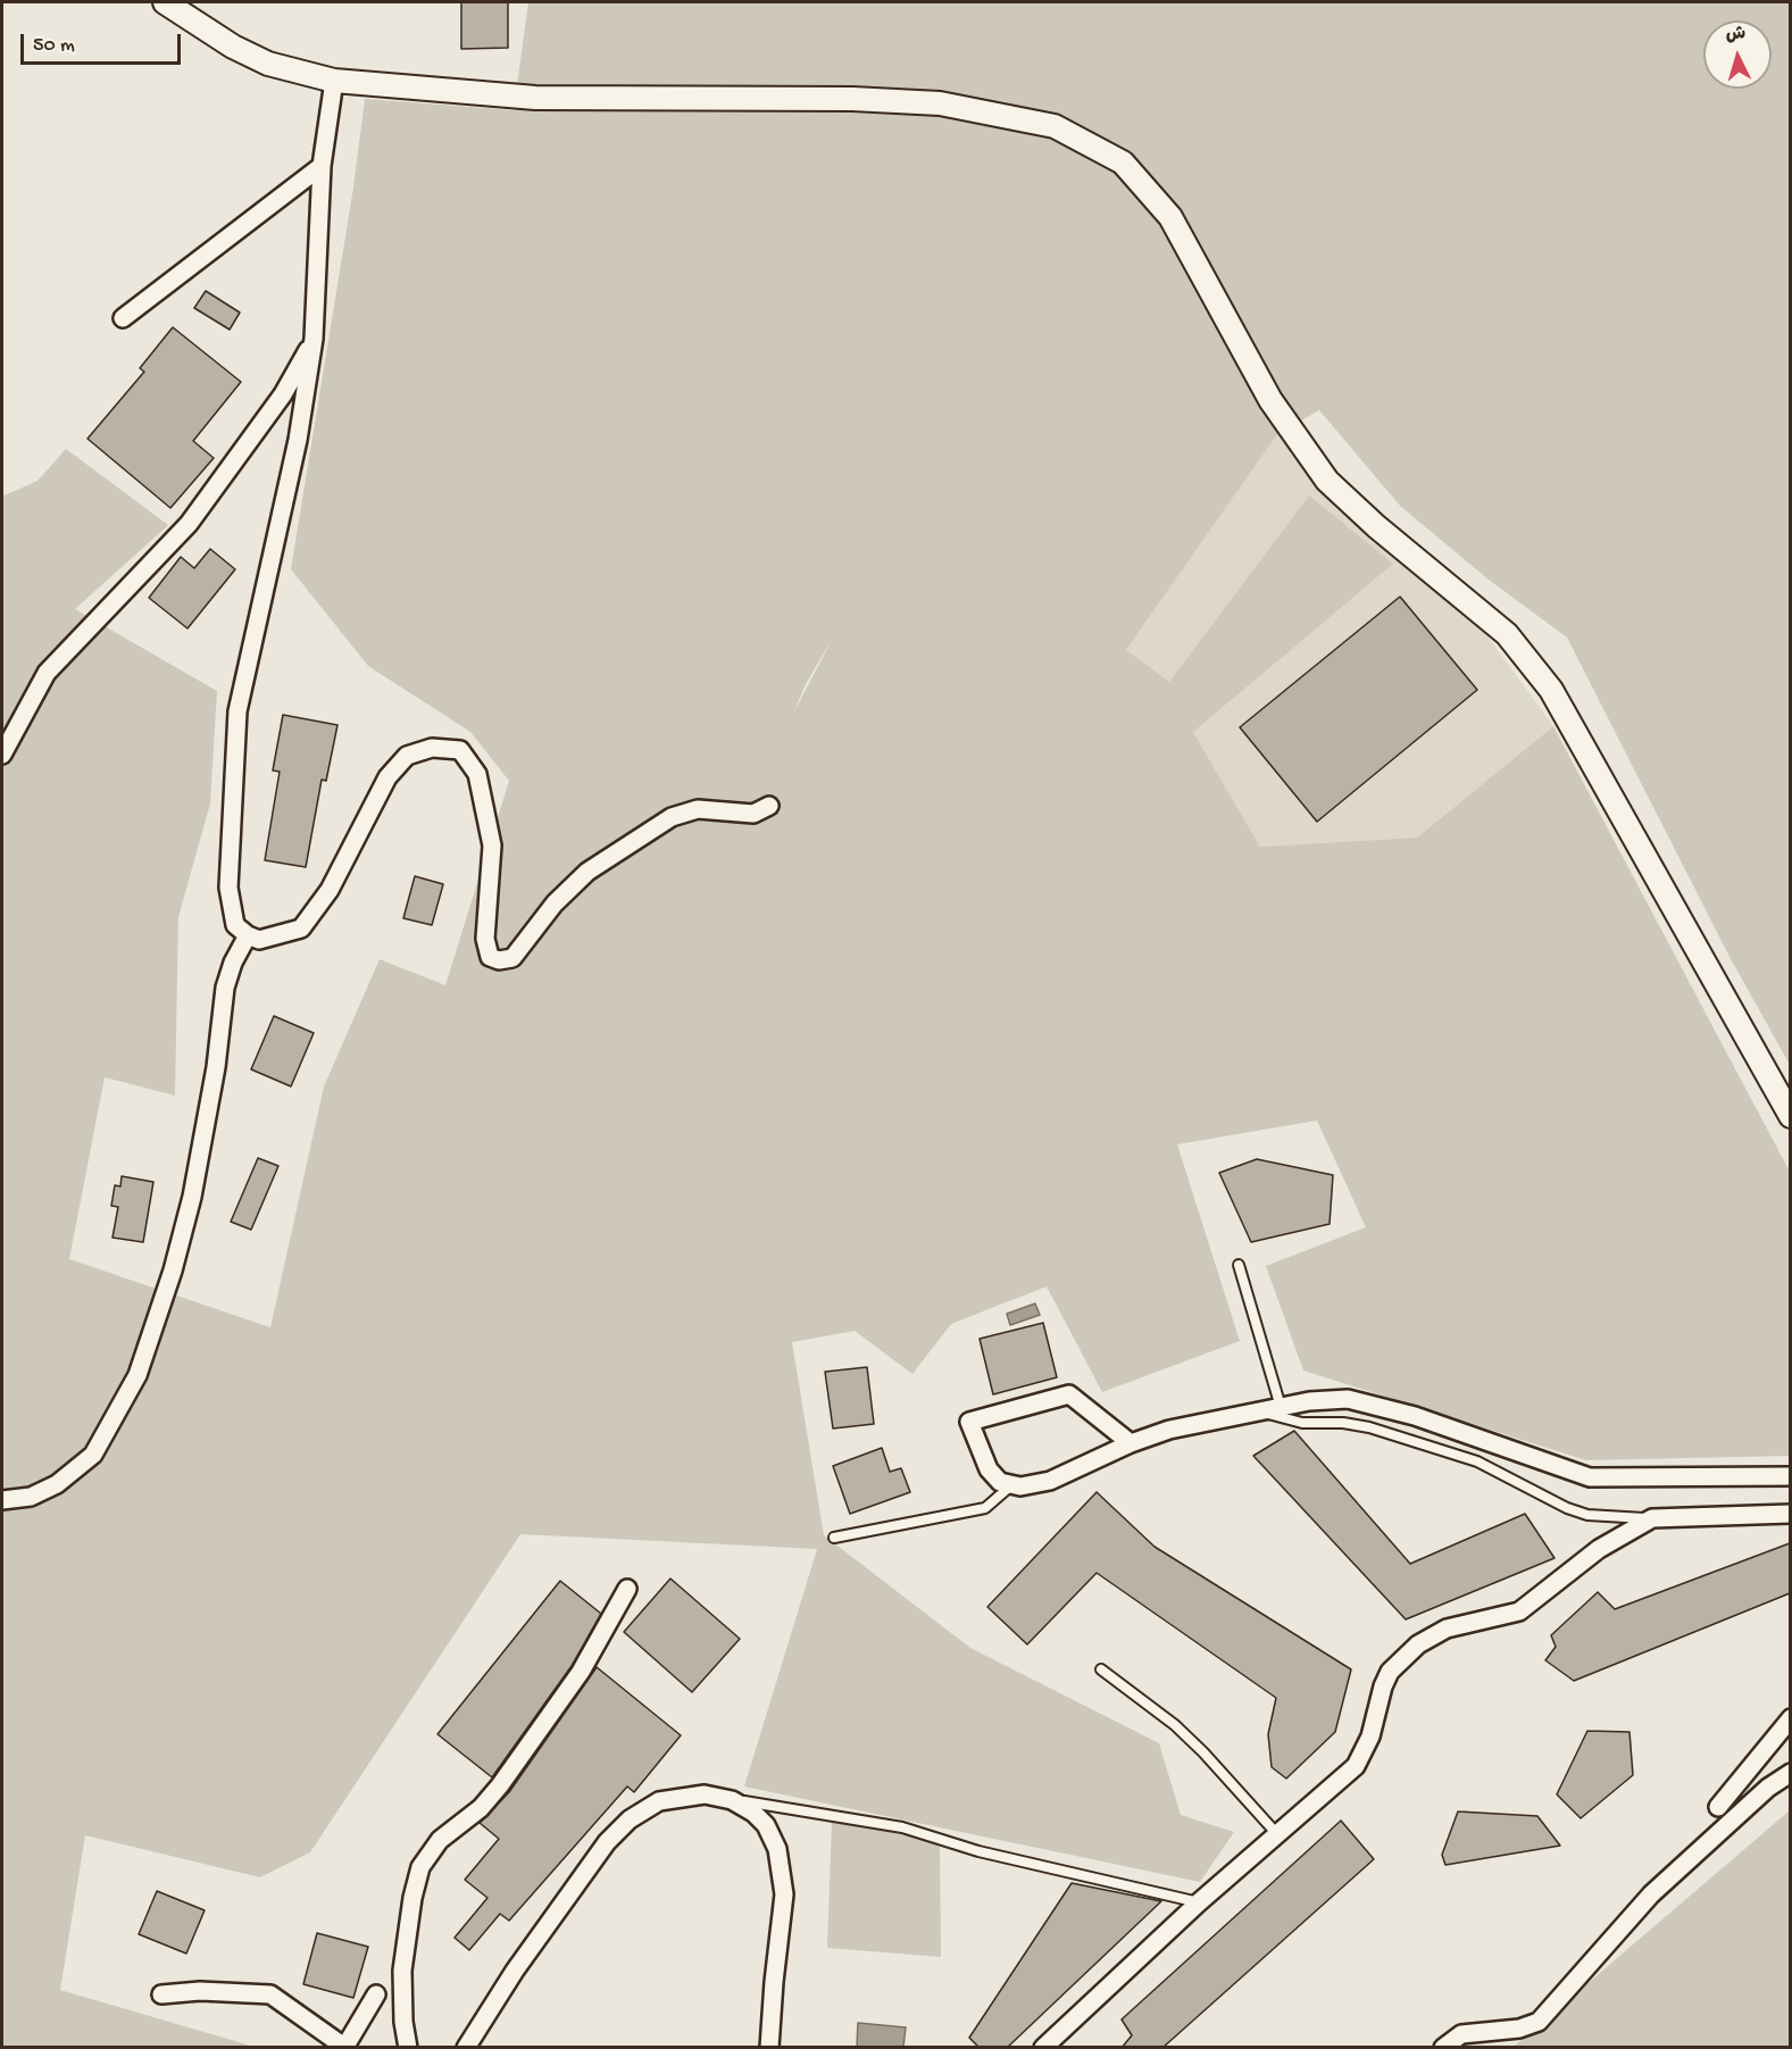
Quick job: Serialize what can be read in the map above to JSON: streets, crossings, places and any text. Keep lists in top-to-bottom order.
{
  "scale_bar": "50 m",
  "north": "top"
}
